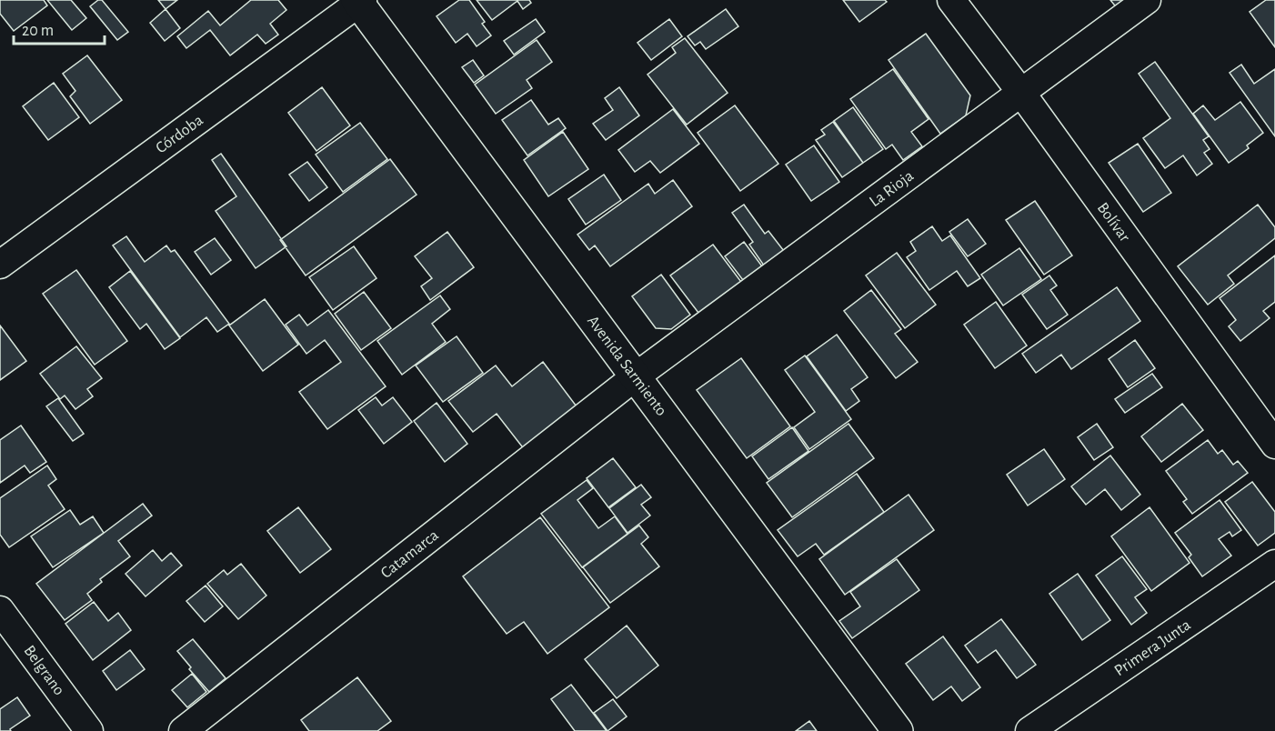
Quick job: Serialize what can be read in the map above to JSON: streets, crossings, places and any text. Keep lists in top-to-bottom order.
{
  "streets": {
    "main road": ["Avenida Sarmiento"],
    "street": [
      "Córdoba",
      "La Rioja",
      "Bolívar",
      "Catamarca",
      "Primera Junta",
      "Belgrano"
    ]
  },
  "crossings": [
    ["Córdoba", "Avenida Sarmiento"],
    ["La Rioja", "Bolívar"],
    ["La Rioja", "Avenida Sarmiento"],
    ["La Rioja", "Catamarca"],
    ["Avenida Sarmiento", "Catamarca"]
  ],
  "scale_bar": "20 m"
}
